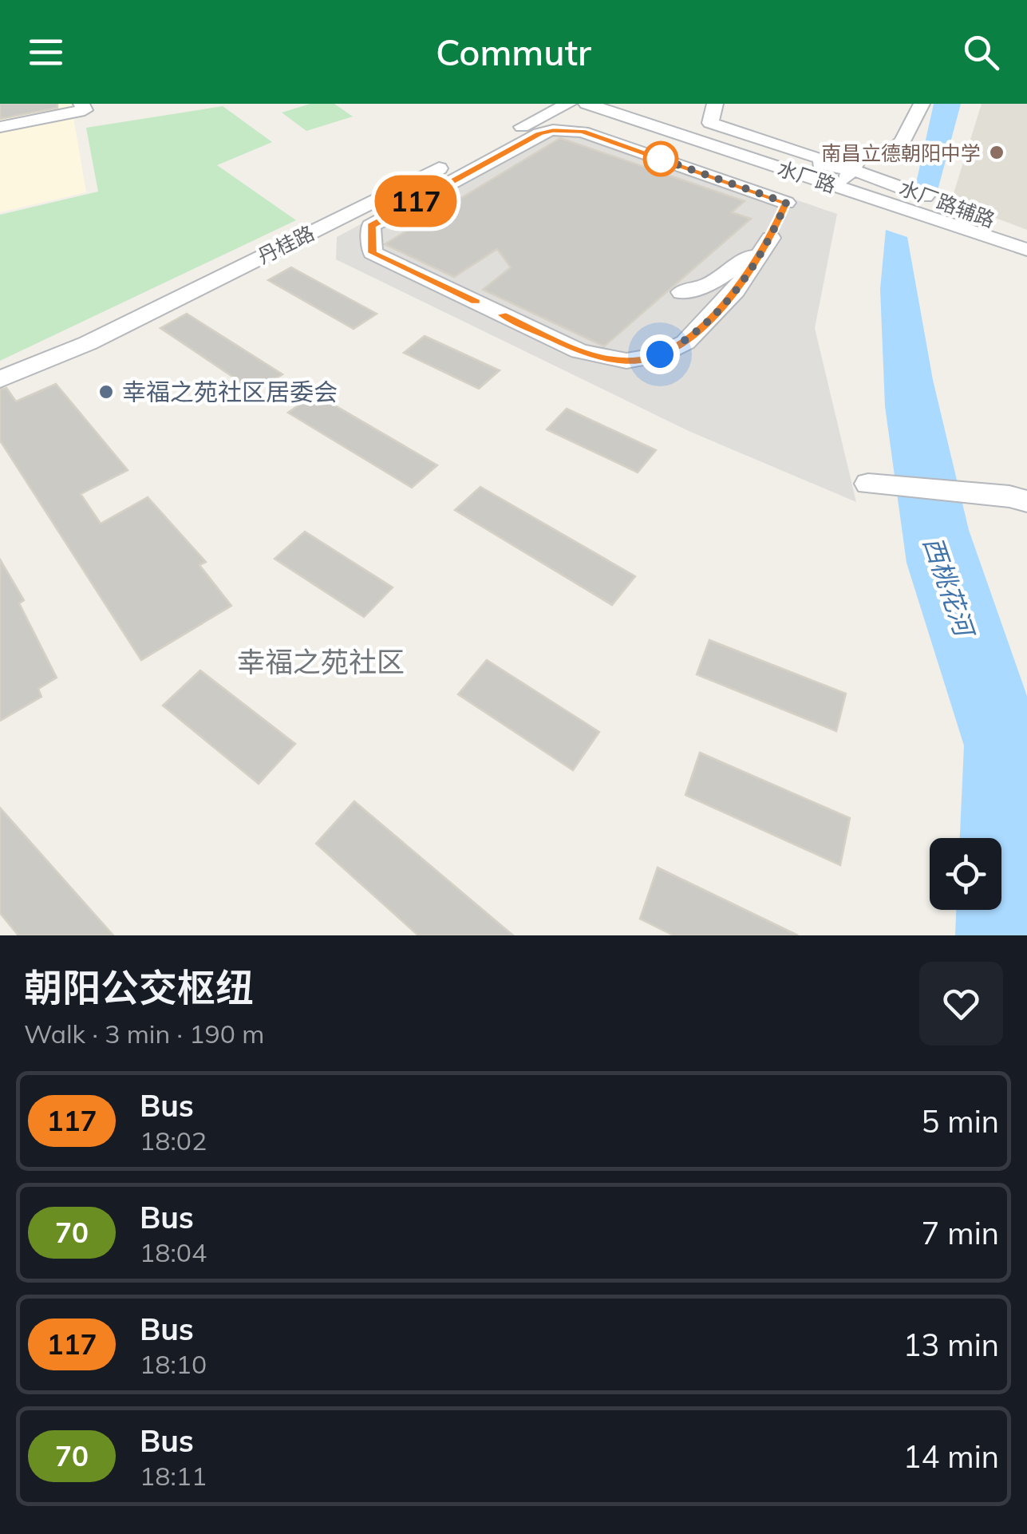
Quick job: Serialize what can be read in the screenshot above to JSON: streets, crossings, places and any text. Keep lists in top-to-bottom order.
{
  "streets": {
    "street": ["水厂路", "水厂路辅路", "丹桂路"]
  },
  "crossings": [
    ["水厂路", "水厂路辅路"],
    ["水厂路辅路", "丹桂路"]
  ],
  "districts": ["幸福之苑社区"],
  "water": ["西桃花河"],
  "places": ["南昌立德朝阳中学", "幸福之苑社区居委会"],
  "lines": ["bus line 117"],
  "page": {
    "header": "Commutr",
    "on_map": "117",
    "heading": ["朝阳公交枢纽", "Walk · 3 min · 190 m"],
    "list": [
      {
        "mark": "117",
        "name": "Bus",
        "note": "18:02",
        "value": "5 min"
      },
      {
        "mark": "70",
        "name": "Bus",
        "note": "18:04",
        "value": "7 min"
      },
      {
        "mark": "117",
        "name": "Bus",
        "note": "18:10",
        "value": "13 min"
      },
      {
        "mark": "70",
        "name": "Bus",
        "note": "18:11",
        "value": "14 min"
      }
    ]
  }
}
